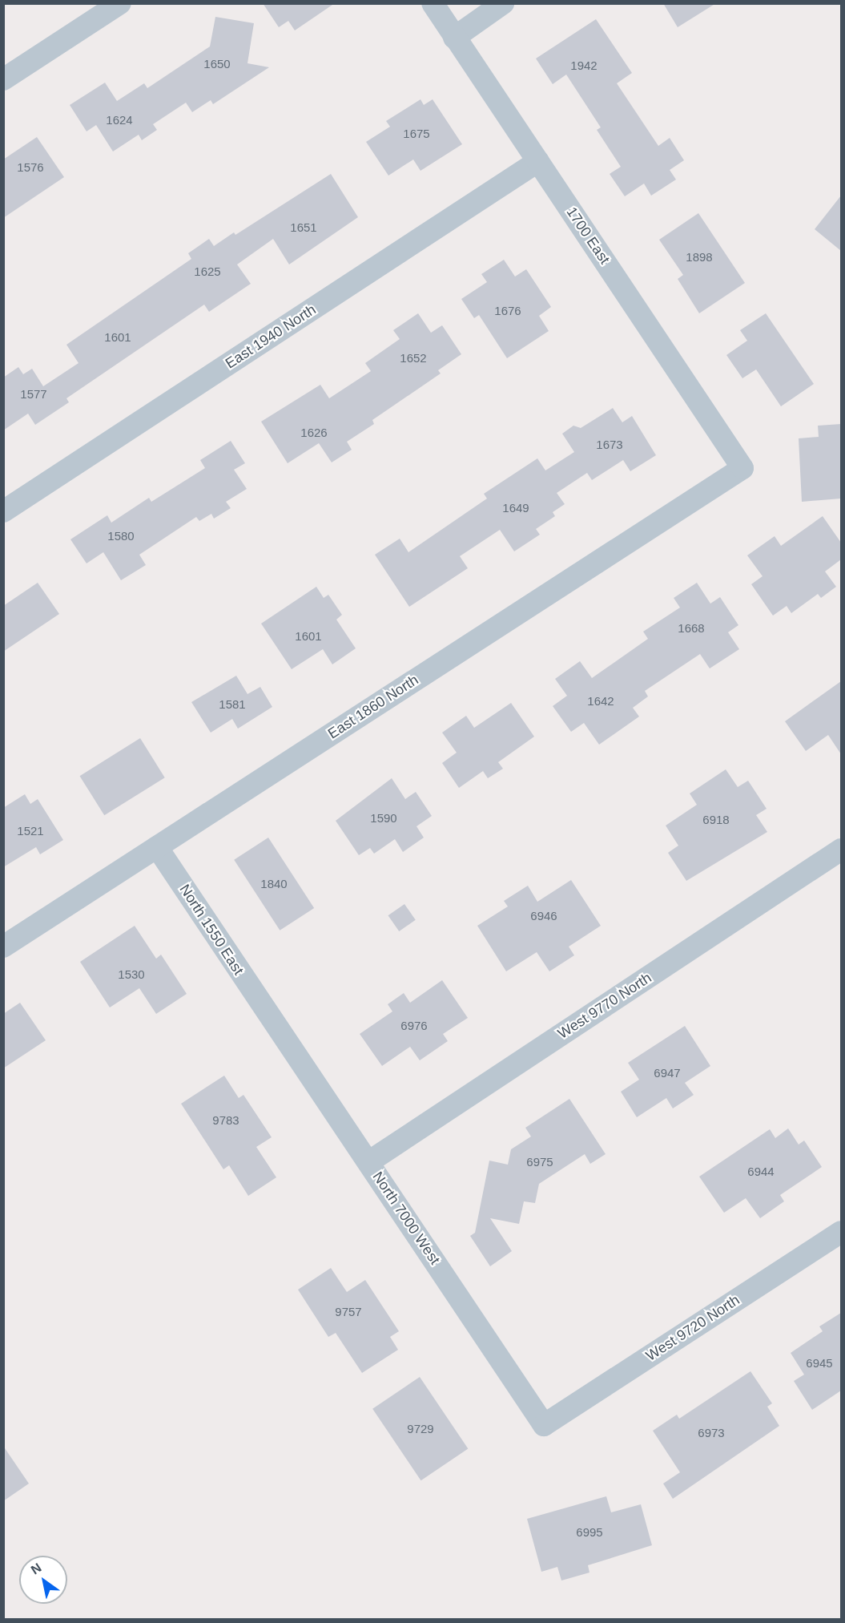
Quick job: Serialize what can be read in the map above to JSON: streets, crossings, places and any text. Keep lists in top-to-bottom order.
{
  "streets": {
    "street": [
      "1700 East",
      "East 1940 North",
      "East 1860 North",
      "North 1550 East",
      "West 9770 North",
      "North 7000 West",
      "West 9720 North"
    ]
  },
  "crossings": [
    ["1700 East", "East 1940 North"],
    ["1700 East", "East 1860 North"],
    ["East 1860 North", "North 1550 East"],
    ["North 1550 East", "North 7000 West"],
    ["West 9770 North", "North 7000 West"],
    ["North 7000 West", "West 9720 North"]
  ],
  "house_numbers": [
    "1650",
    "1942",
    "1624",
    "1675",
    "1576",
    "1651",
    "1898",
    "1625",
    "1676",
    "1601",
    "1652",
    "1577",
    "1626",
    "1673",
    "1649",
    "1580",
    "1668",
    "1601",
    "1642",
    "1581",
    "1590",
    "6918",
    "1521",
    "1840",
    "6946",
    "1530",
    "6976",
    "6947",
    "9783",
    "6975",
    "6944",
    "9757",
    "6945",
    "9729",
    "6973",
    "6995"
  ],
  "north": "top left"
}
